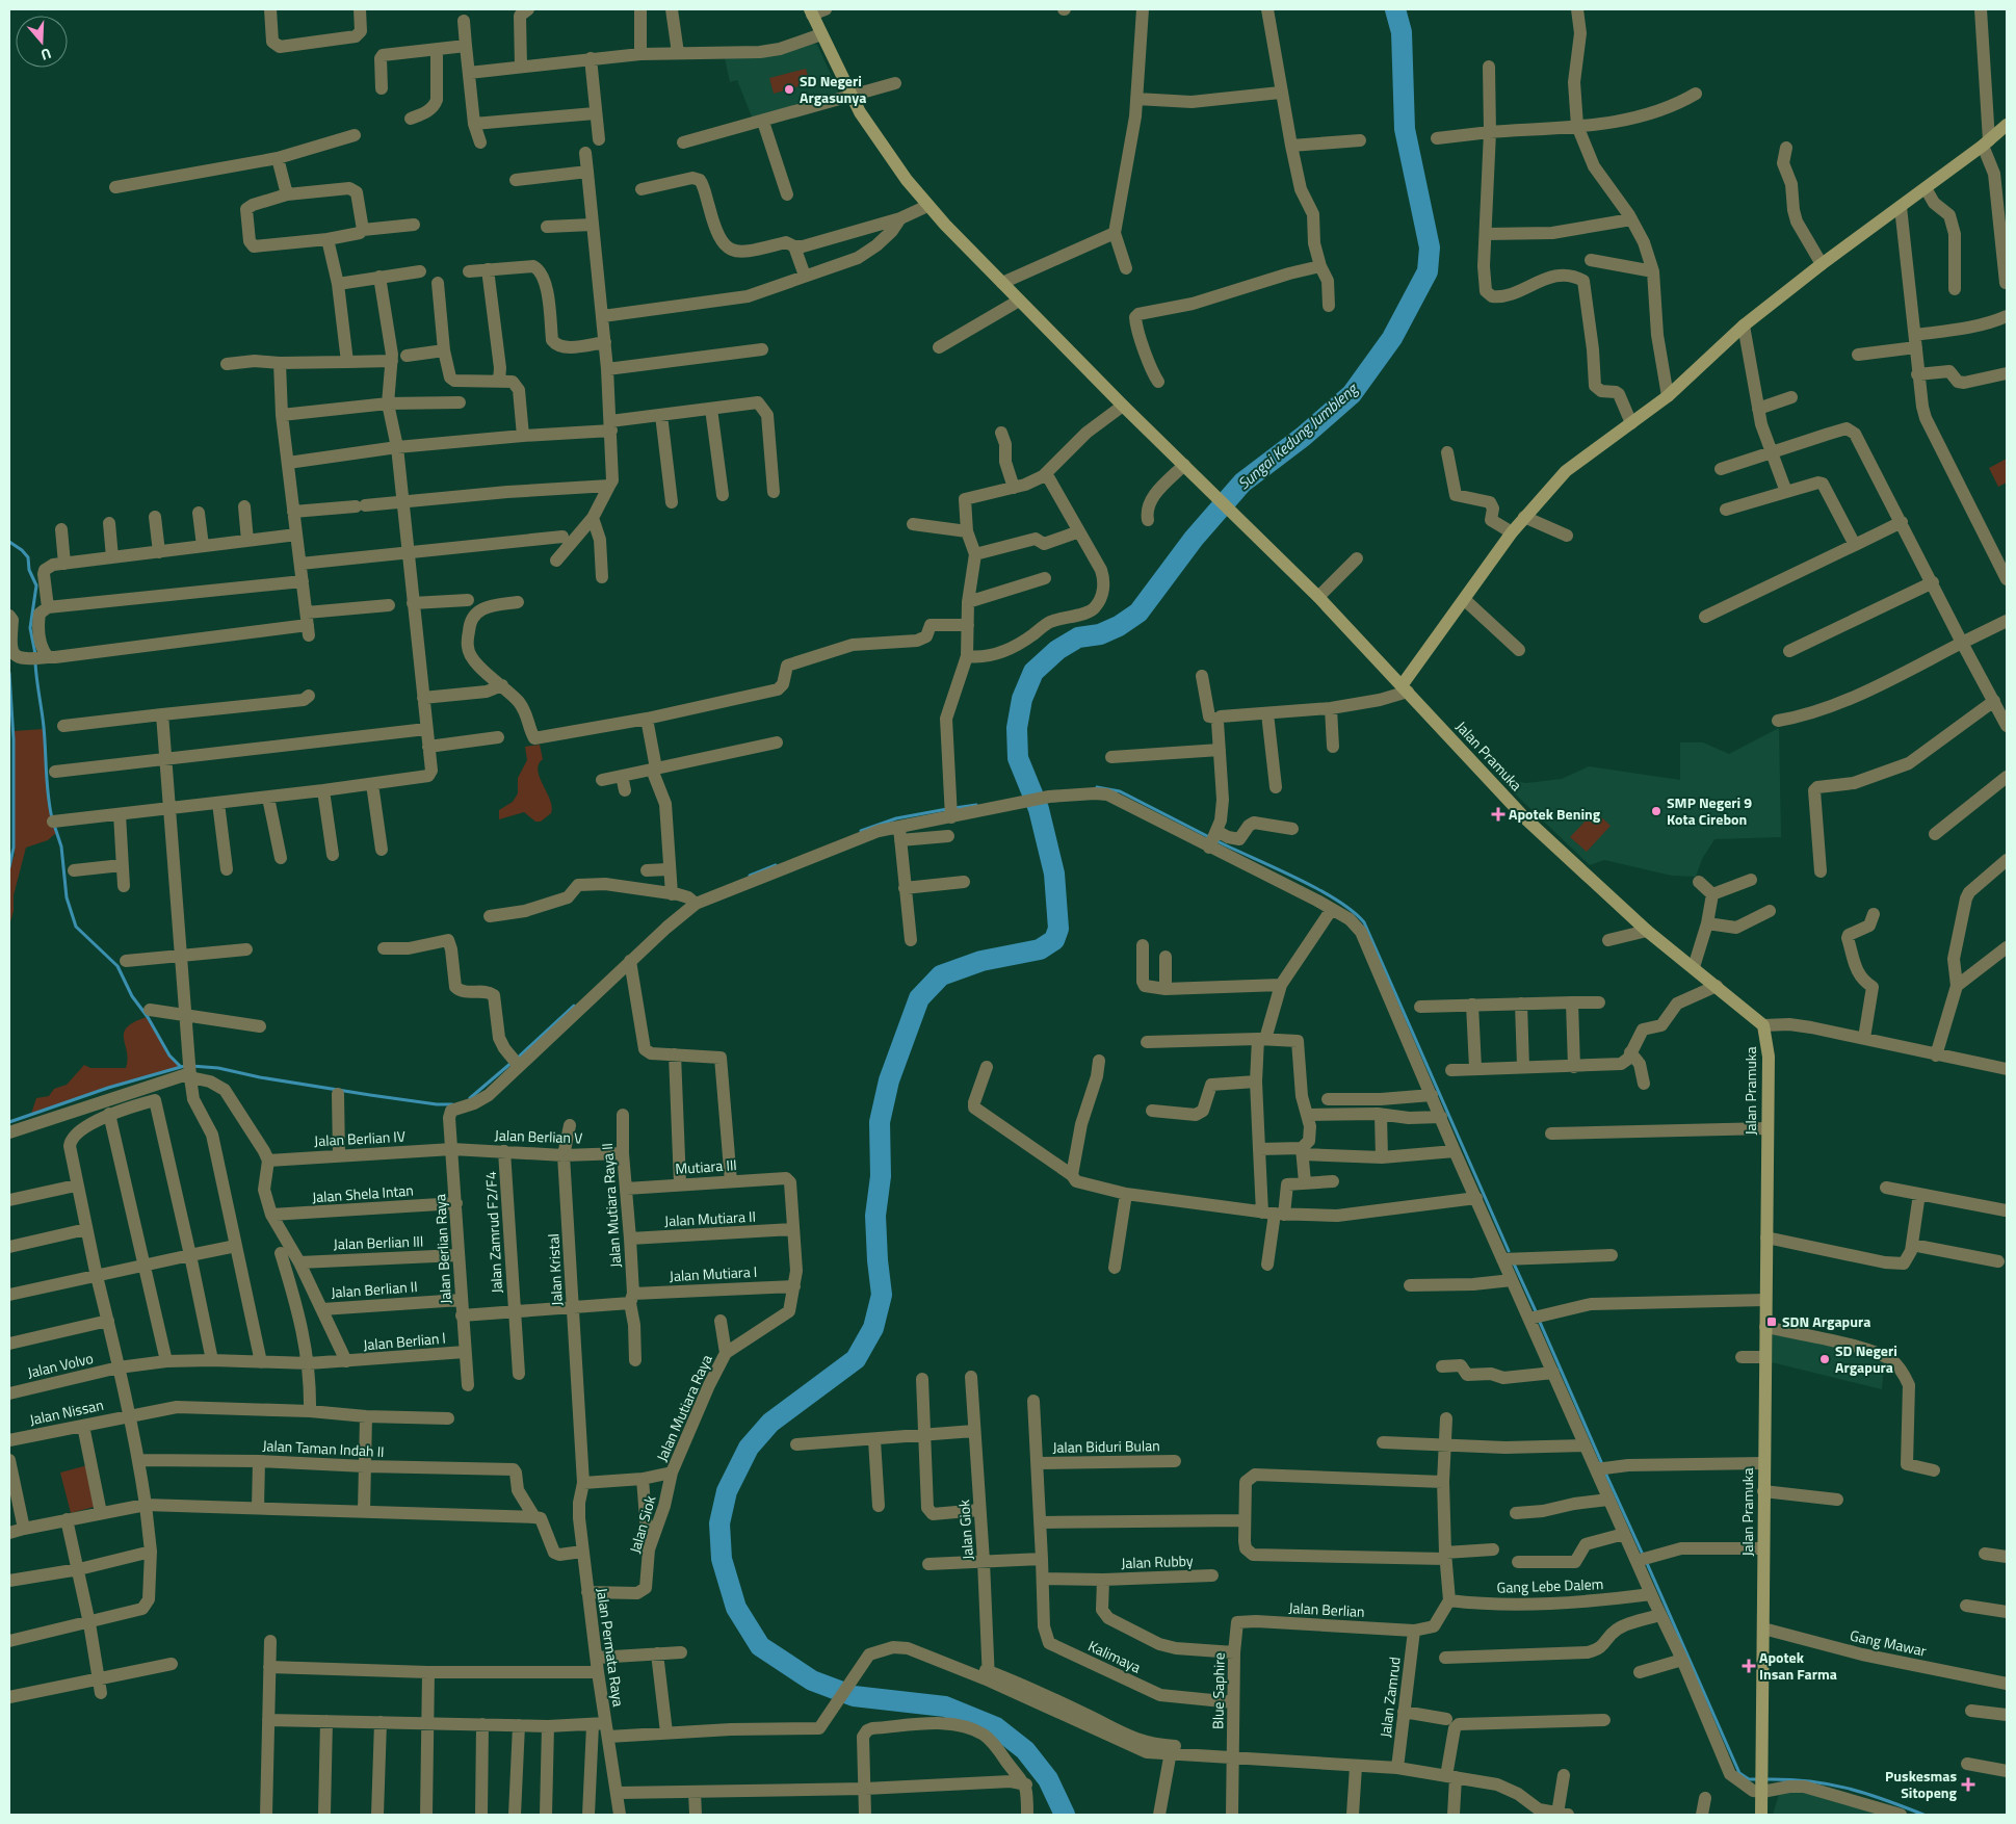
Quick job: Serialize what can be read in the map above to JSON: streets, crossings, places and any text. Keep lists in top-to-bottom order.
{
  "streets": {
    "street": [
      "Jalan Pramuka",
      "Jalan Berlian V",
      "Jalan Berlian IV",
      "Mutiara III",
      "Jalan Shela Intan",
      "Jalan Mutiara Raya II",
      "Jalan Mutiara II",
      "Jalan Zamrud F2/F4",
      "Jalan Berlian III",
      "Jalan Berlian Raya",
      "Jalan Kristal",
      "Jalan Mutiara I",
      "Jalan Berlian II",
      "Jalan Berlian l",
      "Jalan Volvo",
      "Jalan Mutiara Raya",
      "Jalan Nissan",
      "Jalan Biduri Bulan",
      "Jalan Taman Indah II",
      "Jalan Siok",
      "Jalan Giok",
      "Jalan Rubby",
      "Gang Lebe Dalem",
      "Jalan Berlian",
      "Gang Mawar",
      "Jalan Permata Raya",
      "Kalimaya",
      "Blue Saphire",
      "Jalan Zamrud"
    ]
  },
  "crossings": [
    ["Jalan Pramuka", "Gang Mawar"],
    ["Jalan Berlian V", "Jalan Berlian IV"],
    ["Jalan Berlian V", "Jalan Mutiara Raya II"],
    ["Jalan Berlian V", "Jalan Zamrud F2/F4"],
    ["Jalan Berlian V", "Jalan Berlian Raya"],
    ["Jalan Berlian V", "Jalan Kristal"],
    ["Jalan Berlian IV", "Jalan Berlian Raya"],
    ["Mutiara III", "Jalan Mutiara Raya II"],
    ["Mutiara III", "Jalan Mutiara Raya"],
    ["Jalan Shela Intan", "Jalan Berlian Raya"],
    ["Jalan Mutiara Raya II", "Jalan Mutiara II"],
    ["Jalan Mutiara Raya II", "Jalan Mutiara I"],
    ["Jalan Mutiara II", "Jalan Mutiara Raya"],
    ["Jalan Zamrud F2/F4", "Jalan Mutiara I"],
    ["Jalan Berlian III", "Jalan Berlian Raya"],
    ["Jalan Berlian Raya", "Jalan Mutiara I"],
    ["Jalan Berlian Raya", "Jalan Berlian II"],
    ["Jalan Berlian Raya", "Jalan Berlian l"],
    ["Jalan Kristal", "Jalan Mutiara I"],
    ["Jalan Kristal", "Jalan Mutiara Raya"],
    ["Jalan Kristal", "Jalan Permata Raya"],
    ["Jalan Mutiara I", "Jalan Mutiara Raya"],
    ["Jalan Berlian l", "Jalan Volvo"],
    ["Jalan Mutiara Raya", "Jalan Siok"],
    ["Jalan Mutiara Raya", "Jalan Permata Raya"],
    ["Jalan Siok", "Jalan Permata Raya"],
    ["Jalan Rubby", "Kalimaya"],
    ["Jalan Berlian", "Blue Saphire"],
    ["Jalan Berlian", "Jalan Zamrud"],
    ["Kalimaya", "Blue Saphire"]
  ],
  "water": ["Sungai Kedung Jumbleng"],
  "places": {
    "other": ["SD Negeri Argasunya", "SMP Negeri 9 Kota Cirebon", "SD Negeri Argapura"],
    "health": ["Apotek Bening", "Apotek Insan Farma", "Puskesmas Sitopeng"],
    "transit": ["SDN Argapura"]
  },
  "north": "bottom"
}
